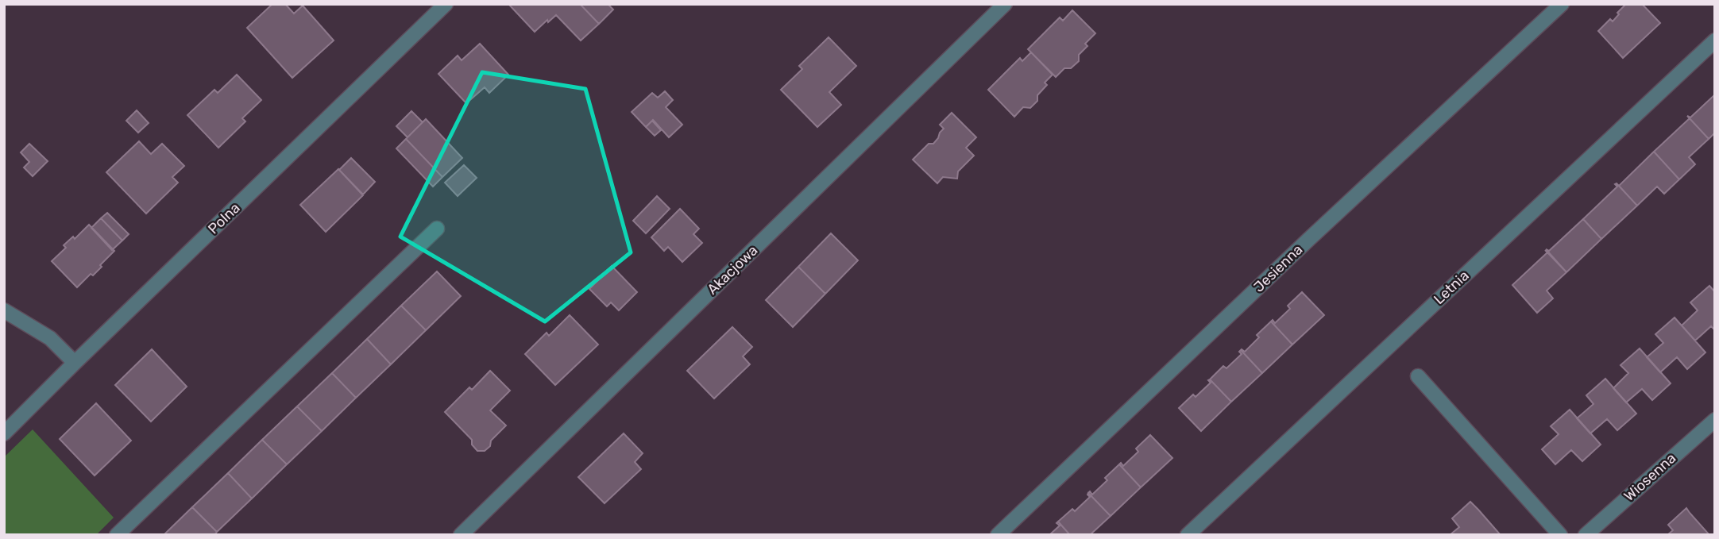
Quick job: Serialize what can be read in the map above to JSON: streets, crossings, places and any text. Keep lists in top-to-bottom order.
{
  "streets": {
    "street": [
      "Polna",
      "Jesienna",
      "Akacjowa",
      "Letnia",
      "Wiosenna"
    ]
  }
}
